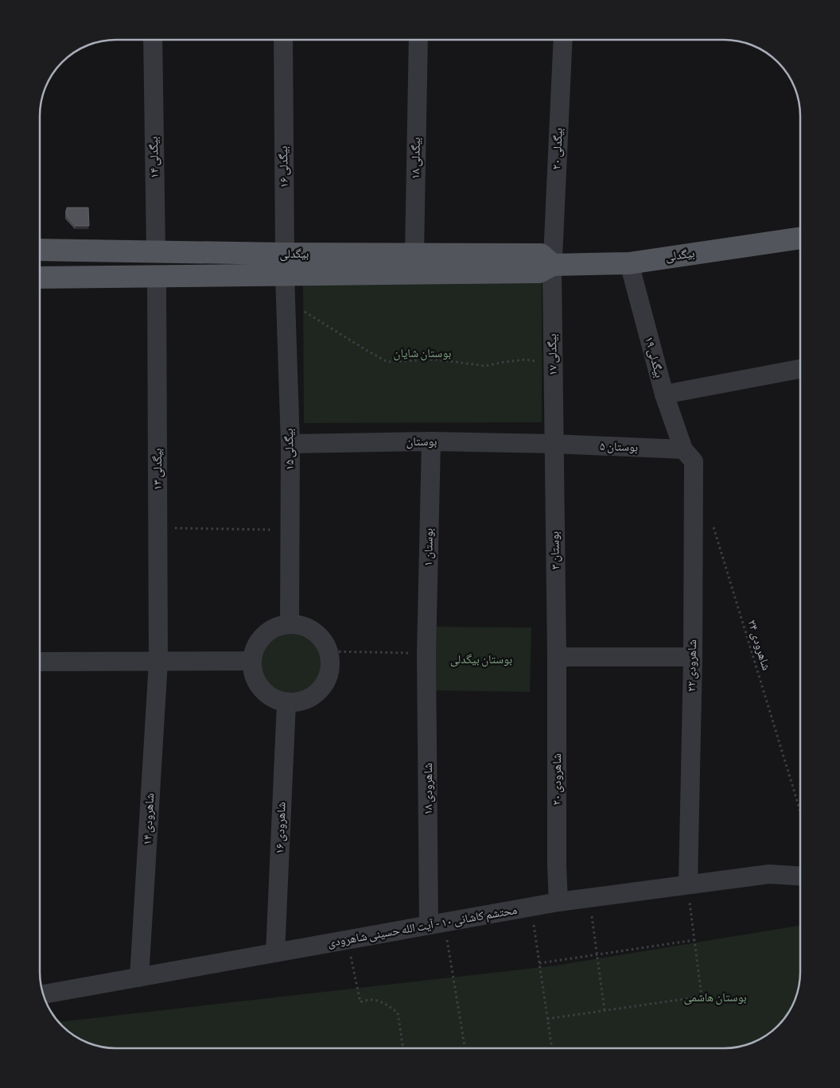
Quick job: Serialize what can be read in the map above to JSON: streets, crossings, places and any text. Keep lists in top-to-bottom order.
{
  "streets": {
    "main road": ["بیگدلی"],
    "street": [
      "بیگدلی ۲۰",
      "بیگدلی ۱۴",
      "بیگدلی ۱۸",
      "بیگدلی ۱۶",
      "بیگدلی ۱۷",
      "بیگدلی ۱۹",
      "بوستان",
      "بوستان ۵",
      "بیگدلی ۱۵",
      "بیگدلی ۱۳",
      "بوستان ۱",
      "بوستان ۳",
      "شاهرودی ۲۲",
      "شاهرودی ۲۰",
      "شاهرودی ۱۸",
      "شاهرودی ۱۴",
      "شاهرودی ۱۶",
      "محتشم کاشانی ۱۰ - آیت الله حسینی شاهرودی"
    ],
    "path": ["شاهرودی ۲۴"]
  },
  "crossings": [
    ["بیگدلی ۲۰", "بیگدلی"],
    ["بیگدلی ۲۰", "بیگدلی ۱۷"],
    ["بیگدلی ۱۴", "بیگدلی"],
    ["بیگدلی ۱۸", "بیگدلی"],
    ["بیگدلی ۱۶", "بیگدلی"],
    ["بیگدلی", "بیگدلی ۱۷"],
    ["بیگدلی", "بیگدلی ۱۹"],
    ["بیگدلی", "بیگدلی ۱۵"],
    ["بیگدلی", "بیگدلی ۱۳"],
    ["بیگدلی ۱۷", "بوستان"],
    ["بیگدلی ۱۷", "بوستان ۵"],
    ["بیگدلی ۱۷", "بوستان ۳"],
    ["بیگدلی ۱۹", "بوستان ۵"],
    ["بیگدلی ۱۹", "شاهرودی ۲۲"],
    ["بوستان", "بوستان ۵"],
    ["بوستان", "بیگدلی ۱۵"],
    ["بوستان", "بوستان ۱"],
    ["بوستان", "بوستان ۳"],
    ["بوستان ۵", "بوستان ۳"],
    ["بوستان ۵", "شاهرودی ۲۲"],
    ["بیگدلی ۱۵", "شاهرودی ۱۶"],
    ["بیگدلی ۱۳", "شاهرودی ۱۴"],
    ["بوستان ۱", "شاهرودی ۱۸"],
    ["بوستان ۳", "شاهرودی ۲۰"],
    ["شاهرودی ۲۲", "محتشم کاشانی ۱۰ - آیت الله حسینی شاهرودی"],
    ["شاهرودی ۲۰", "محتشم کاشانی ۱۰ - آیت الله حسینی شاهرودی"],
    ["شاهرودی ۱۸", "محتشم کاشانی ۱۰ - آیت الله حسینی شاهرودی"],
    ["شاهرودی ۱۴", "محتشم کاشانی ۱۰ - آیت الله حسینی شاهرودی"],
    ["شاهرودی ۱۶", "محتشم کاشانی ۱۰ - آیت الله حسینی شاهرودی"]
  ],
  "parks": ["بوستان شایان", "بوستان بیگدلی", "بوستان هاشمی"]
}
